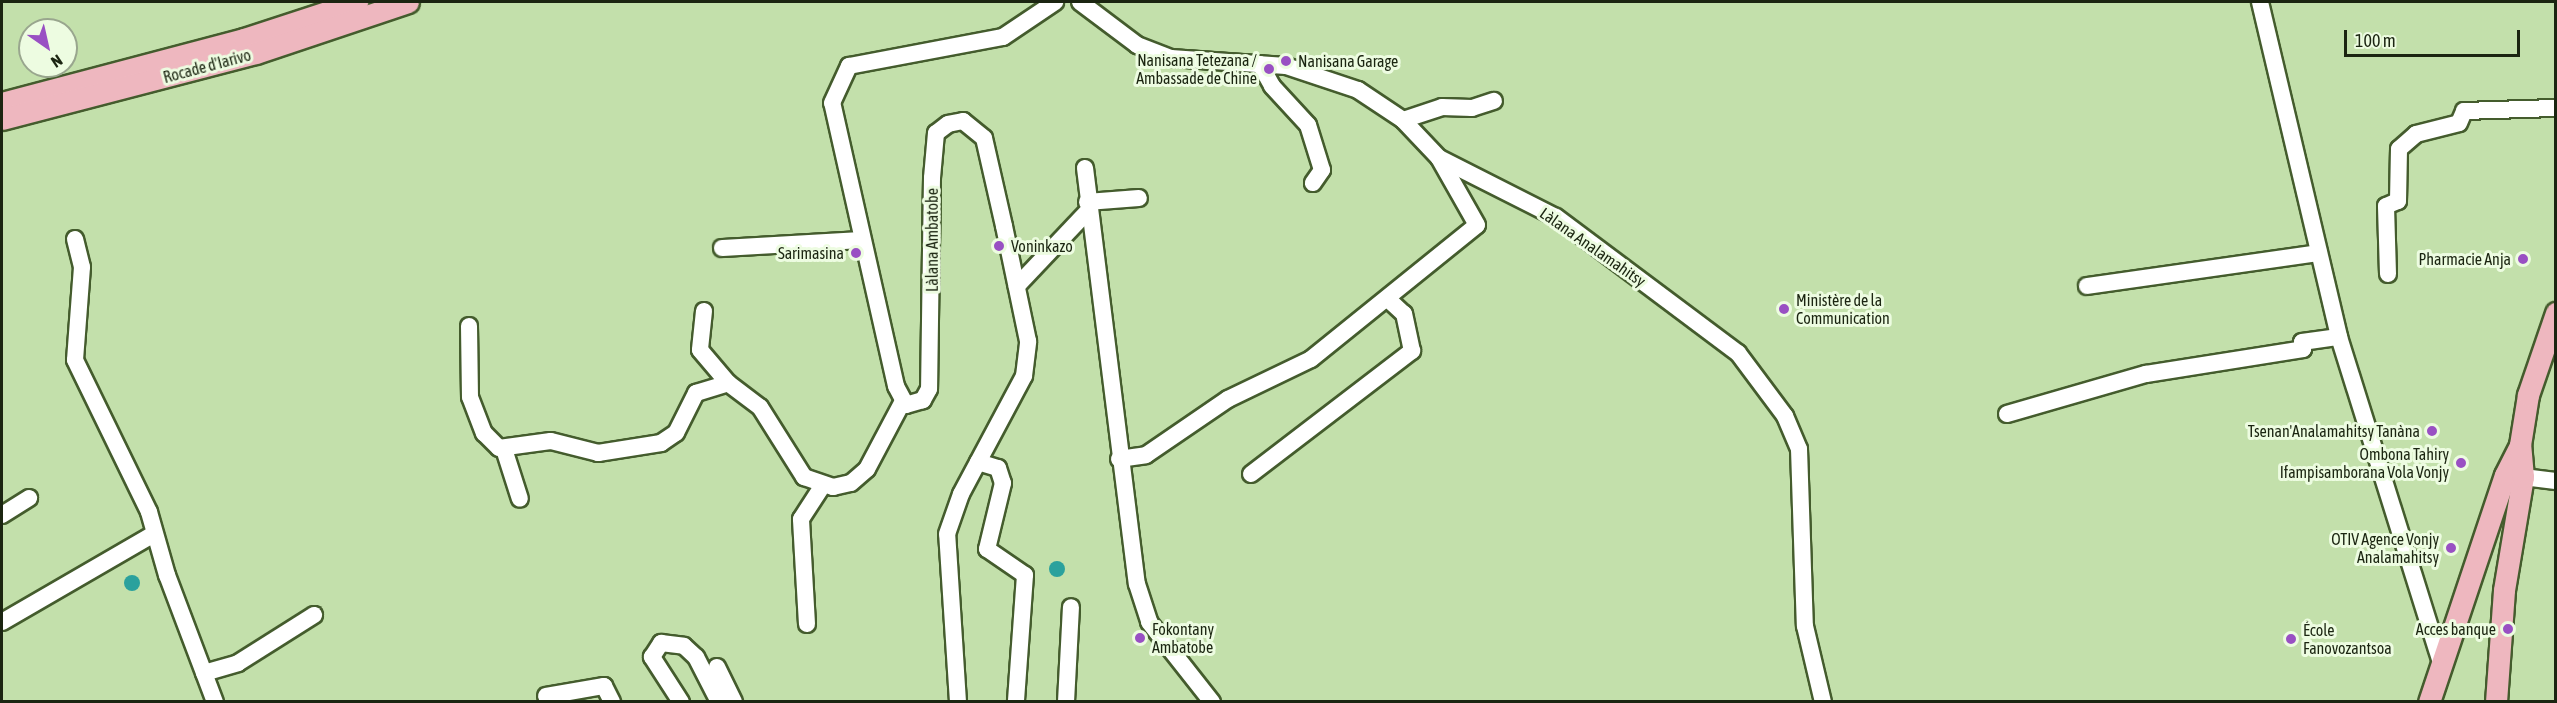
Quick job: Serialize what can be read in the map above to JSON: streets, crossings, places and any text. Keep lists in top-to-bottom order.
{
  "streets": {
    "main road": ["Rocade d'Iarivo"],
    "street": ["Làlana Ambatobe", "Làlana Analamahitsy"]
  },
  "places": [
    "Nanisana Garage",
    "Nanisana Tetezana / Ambassade de Chine",
    "Voninkazo",
    "Sarimasina",
    "Pharmacie Anja",
    "Ministère de la Communication",
    "Tsenan'Analamahitsy Tanàna",
    "Ombona Tahiry Ifampisamborana Vola Vonjy",
    "OTIV Agence Vonjy Analamahitsy",
    "Acces banque",
    "Fokontany Ambatobe",
    "École Fanovozantsoa"
  ],
  "scale_bar": "100 m",
  "north": "bottom right"
}
